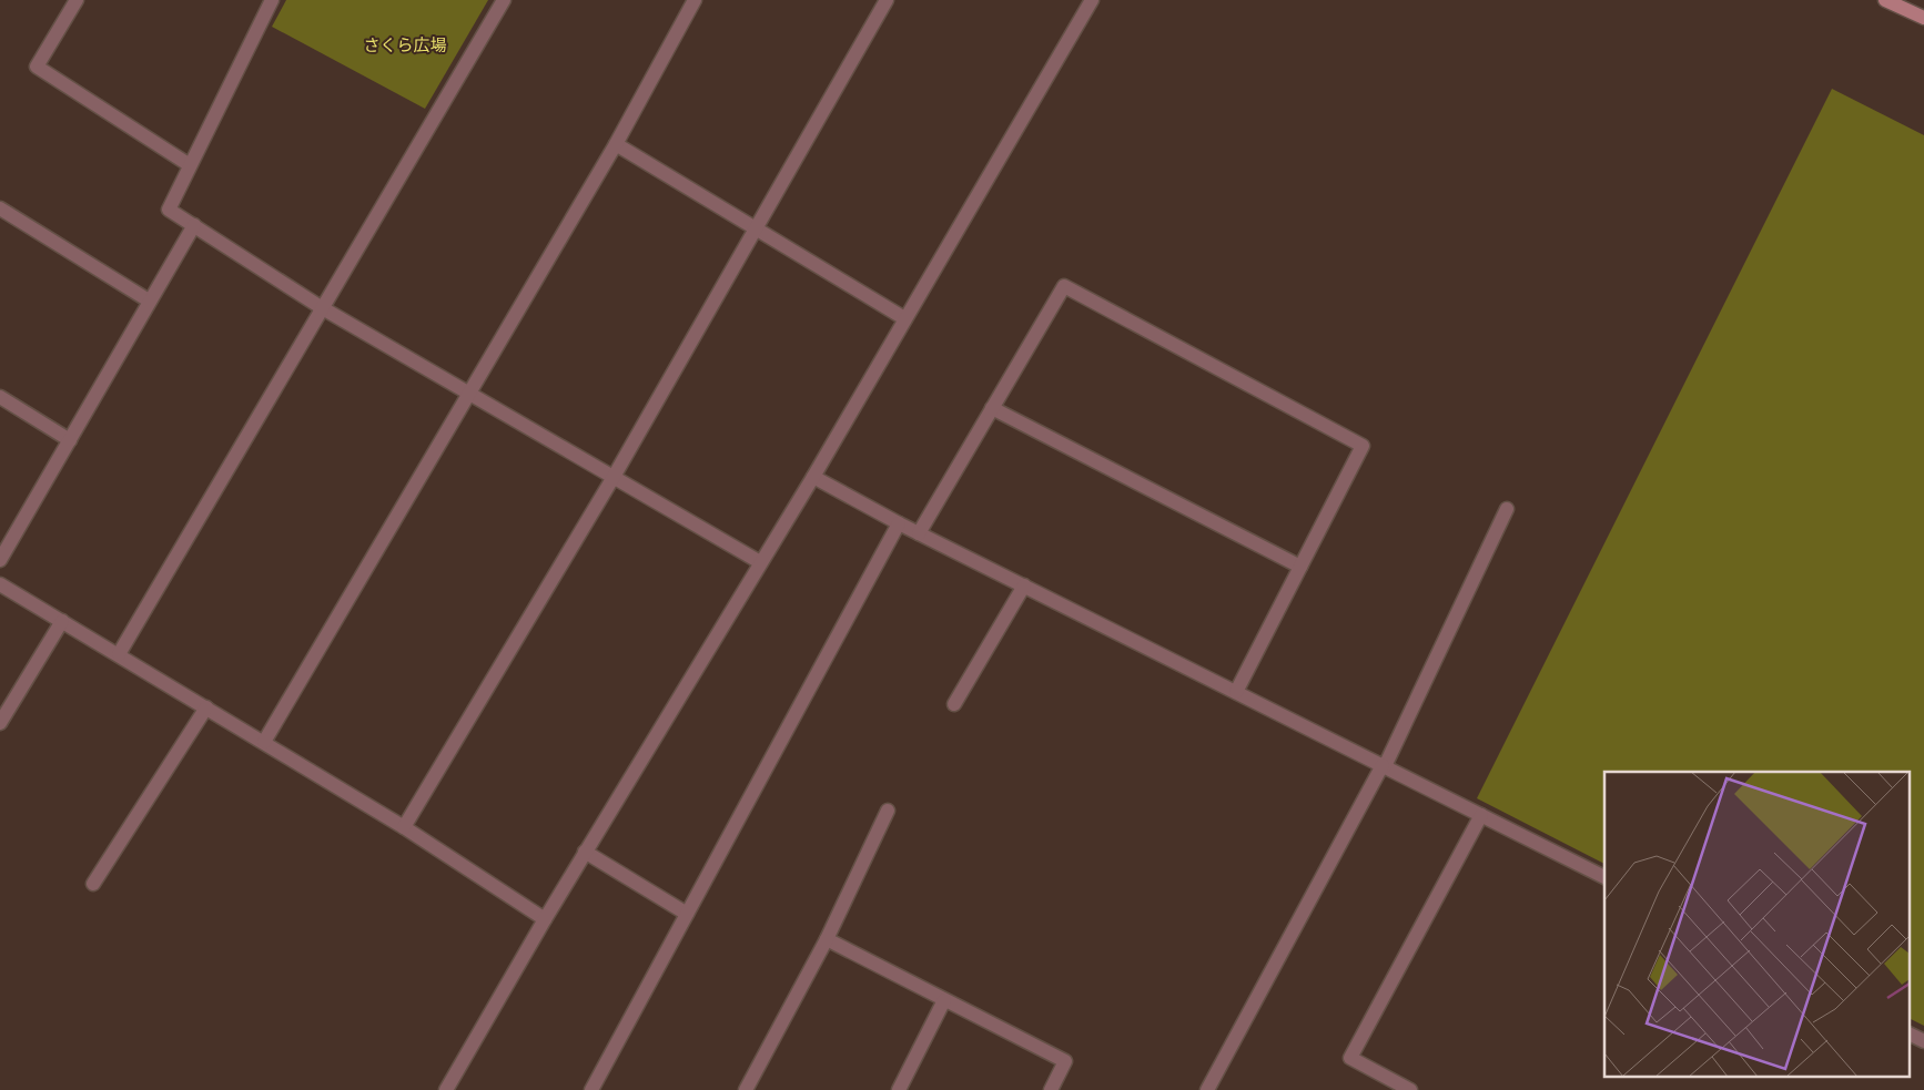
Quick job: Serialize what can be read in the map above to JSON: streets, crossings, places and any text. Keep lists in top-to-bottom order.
{
  "parks": ["さくら広場"]
}
